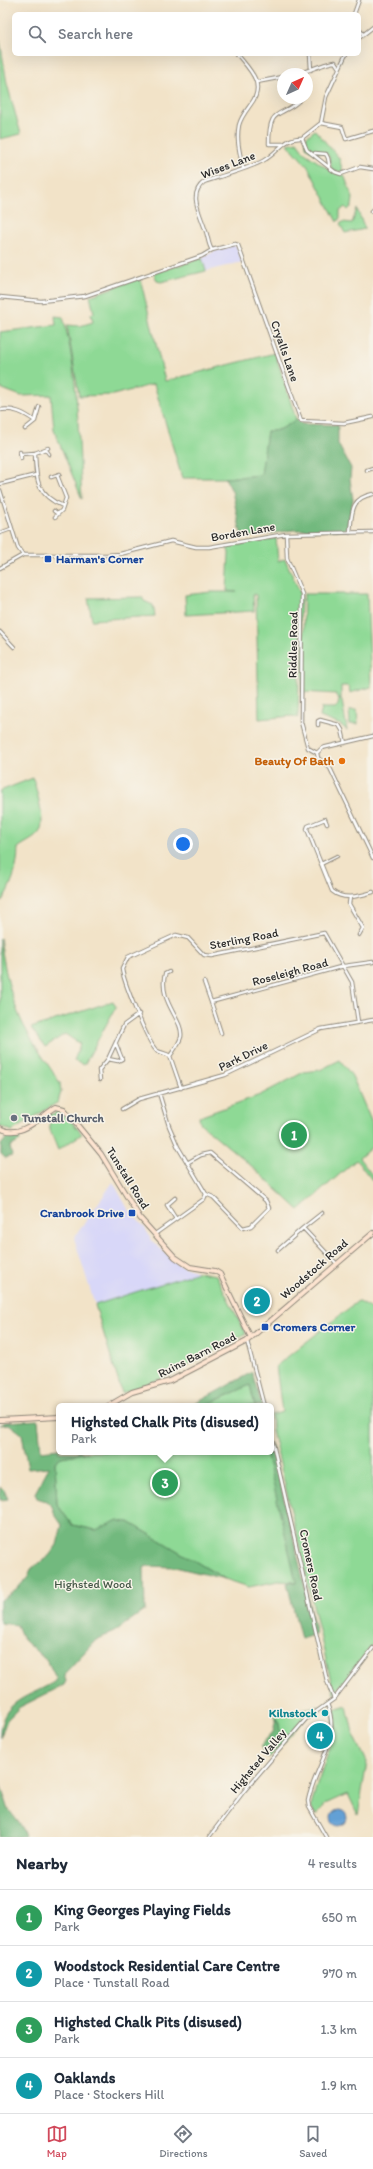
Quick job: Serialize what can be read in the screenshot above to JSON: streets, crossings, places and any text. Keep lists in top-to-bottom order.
{
  "streets": {
    "street": [
      "Wises Lane",
      "Cryalls Lane",
      "Borden Lane",
      "Riddles Road",
      "Sterling Road",
      "Roseleigh Road",
      "Park Drive",
      "Tunstall Road",
      "Woodstock Road",
      "Ruins Barn Road",
      "Cromers Road",
      "Highsted Valley"
    ]
  },
  "crossings": [
    ["Wises Lane", "Cryalls Lane"],
    ["Borden Lane", "Riddles Road"],
    ["Sterling Road", "Roseleigh Road"],
    ["Sterling Road", "Park Drive"],
    ["Tunstall Road", "Woodstock Road"],
    ["Tunstall Road", "Ruins Barn Road"],
    ["Woodstock Road", "Ruins Barn Road"],
    ["Cromers Road", "Highsted Valley"]
  ],
  "parks": ["Highsted Wood"],
  "places": {
    "transit": ["Harman's Corner", "Cranbrook Drive", "Cromers Corner"],
    "other": ["Beauty Of Bath", "Tunstall Church", "Kilnstock"]
  },
  "north": "top right",
  "page": {
    "search": "Search here",
    "pins": [
      "1",
      "2",
      "3",
      "4"
    ],
    "popup": ["Highsted Chalk Pits (disused)", "Park"],
    "heading": ["Nearby", "4 results"],
    "list": [
      {
        "mark": "1",
        "name": "King Georges Playing Fields",
        "note": "Park",
        "value": "650 m"
      },
      {
        "mark": "2",
        "name": "Woodstock Residential Care Centre",
        "note": "Place · Tunstall Road",
        "value": "970 m"
      },
      {
        "mark": "3",
        "name": "Highsted Chalk Pits (disused)",
        "note": "Park",
        "value": "1.3 km"
      },
      {
        "mark": "4",
        "name": "Oaklands",
        "note": "Place · Stockers Hill",
        "value": "1.9 km"
      }
    ],
    "nav": ["Map", "Directions", "Saved"]
  }
}
